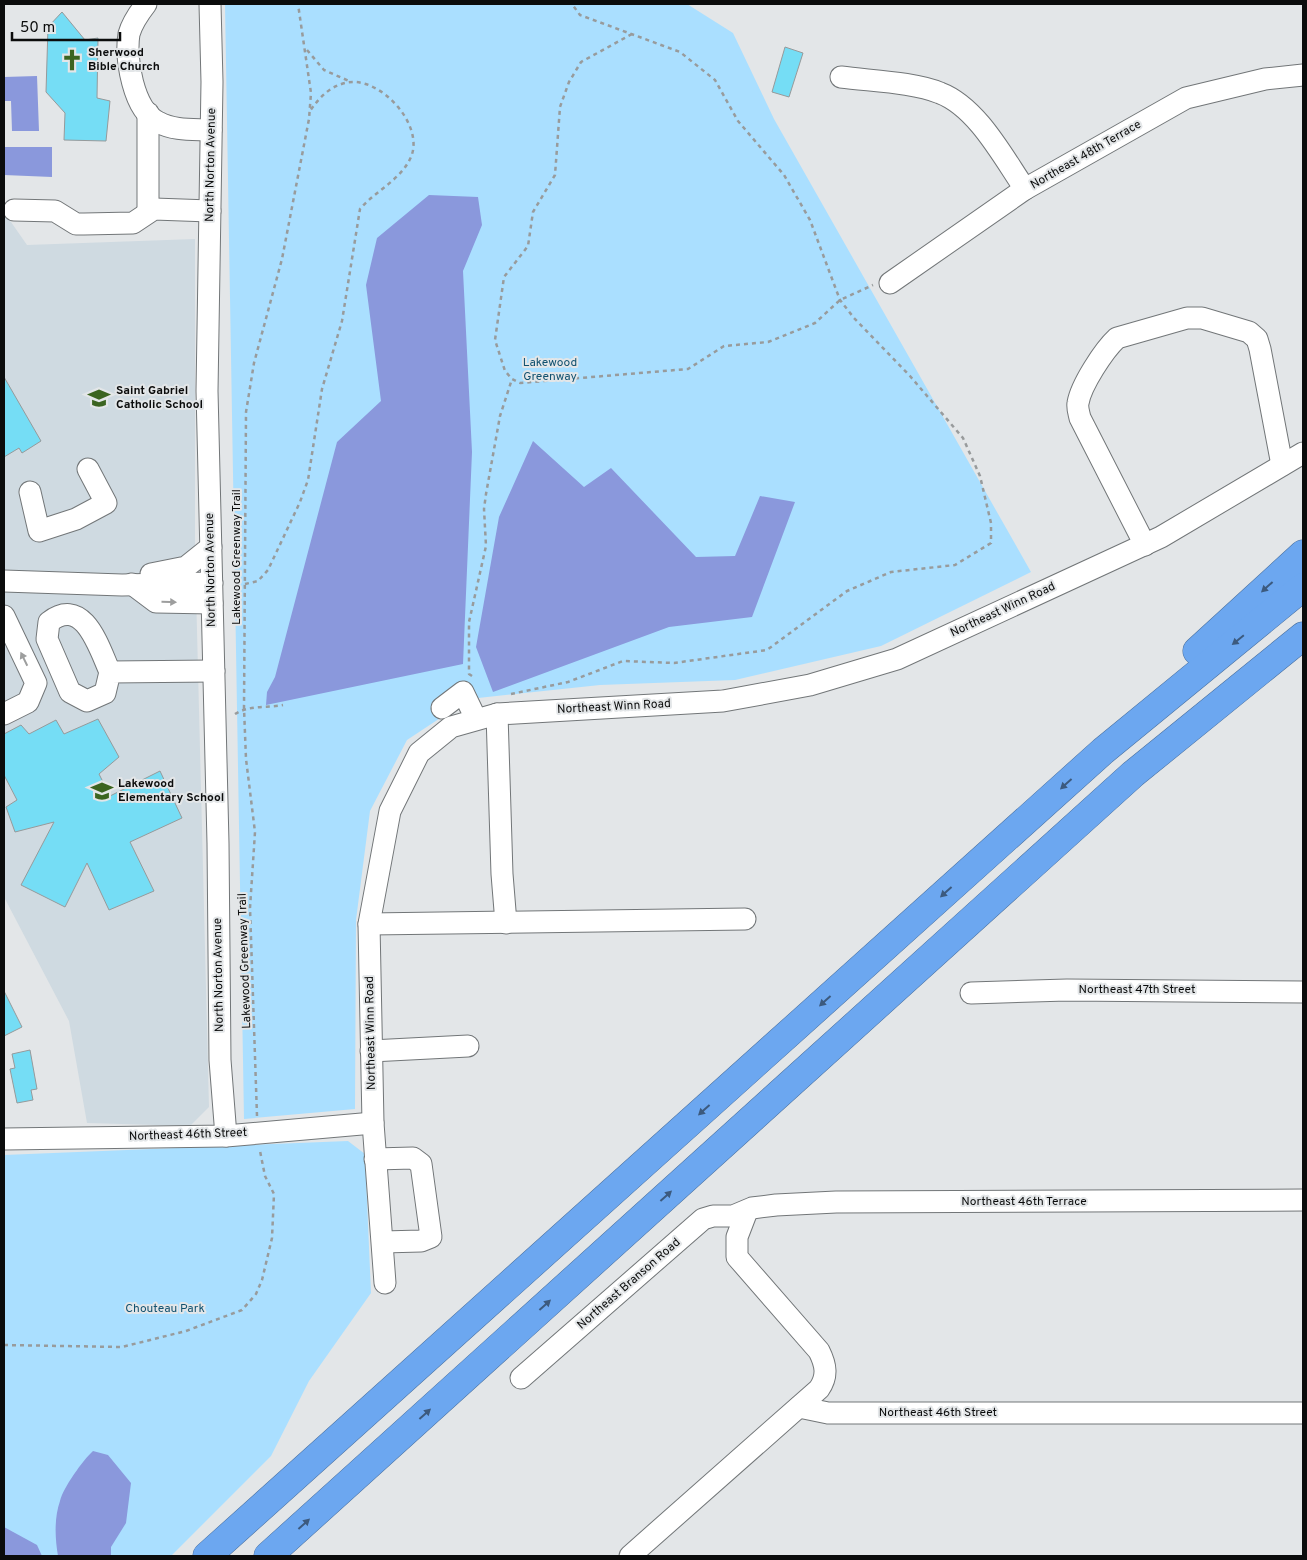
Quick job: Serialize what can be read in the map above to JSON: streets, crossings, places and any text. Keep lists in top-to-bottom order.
{
  "streets": {
    "street": [
      "Northeast 48th Terrace",
      "North Norton Avenue",
      "Northeast Winn Road",
      "Northeast 47th Street",
      "Northeast 46th Street",
      "Northeast 46th Terrace",
      "Northeast Branson Road"
    ],
    "path": ["Lakewood Greenway Trail"]
  },
  "crossings": [
    ["North Norton Avenue", "Northeast 46th Street"],
    ["Northeast Winn Road", "Northeast 46th Street"],
    ["Northeast 46th Terrace", "Northeast Branson Road"]
  ],
  "parks": ["Lakewood Greenway", "Chouteau Park"],
  "places": {
    "church": ["Sherwood Bible Church"],
    "school or university": ["Saint Gabriel Catholic School", "Lakewood Elementary School"]
  },
  "scale_bar": "50 m"
}
